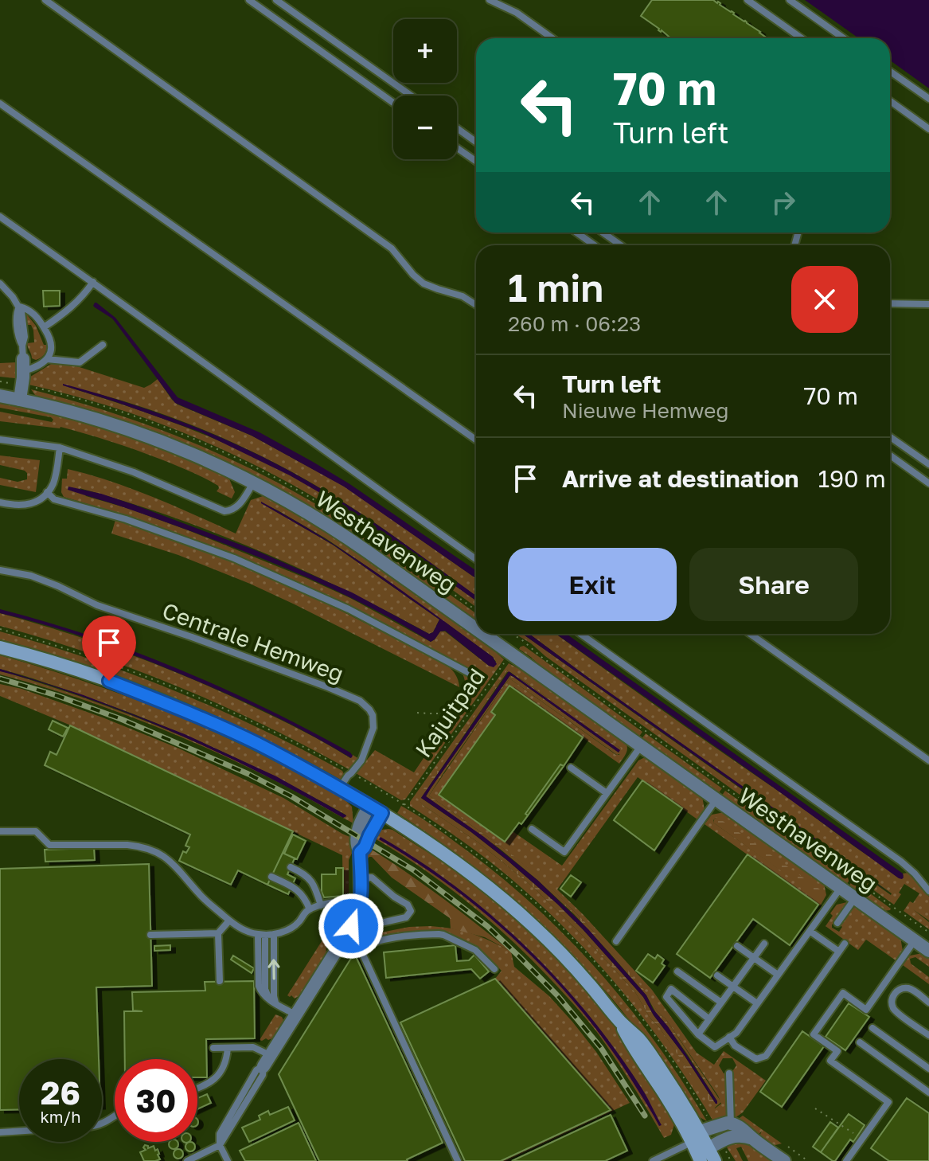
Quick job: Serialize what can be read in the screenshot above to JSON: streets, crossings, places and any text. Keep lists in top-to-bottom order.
{
  "streets": {
    "street": ["Westhavenweg"],
    "lane": ["Centrale Hemweg"],
    "path": ["Kajuitpad"]
  },
  "crossings": [
    ["Westhavenweg", "Kajuitpad"]
  ],
  "page": {
    "map_buttons": ["+", "−"],
    "turn": ["70 m", "Turn left"],
    "heading": ["1 min", "260 m · 06:23"],
    "list": [
      {
        "name": "Turn left",
        "note": "Nieuwe Hemweg",
        "value": "70 m"
      },
      {
        "name": "Arrive at destination",
        "value": "190 m"
      }
    ],
    "buttons": ["Exit", "Share"],
    "speed": "26 km/h",
    "limit": "30"
  }
}
